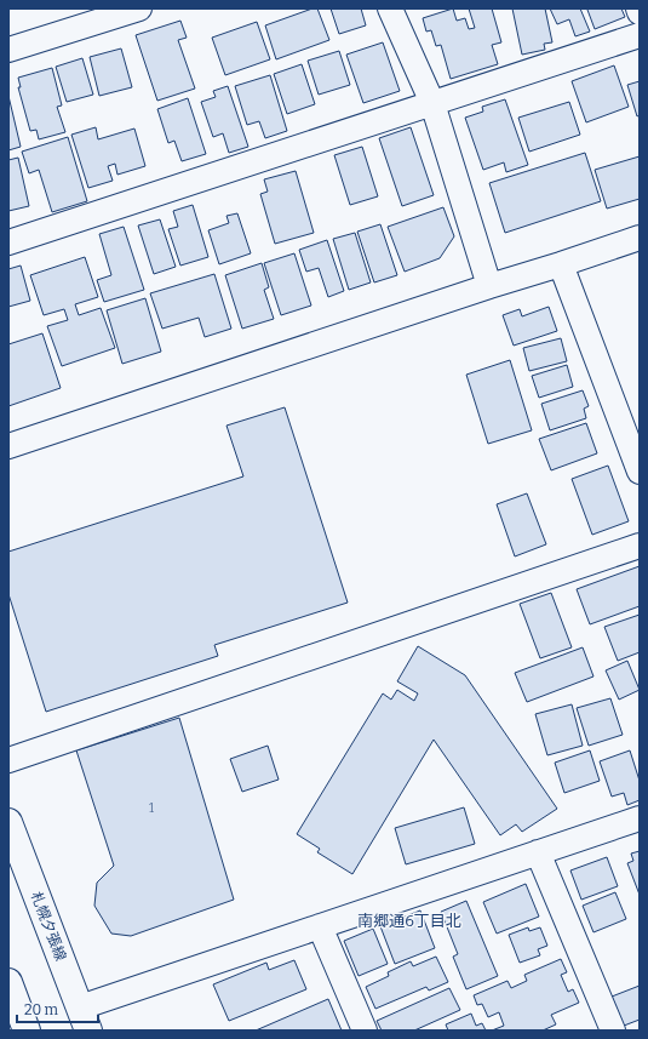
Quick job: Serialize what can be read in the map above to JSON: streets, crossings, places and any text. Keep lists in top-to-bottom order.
{
  "streets": {
    "main road": ["札幌夕張線"]
  },
  "districts": ["南郷通6丁目北"],
  "house_numbers": ["1"],
  "scale_bar": "20 m"
}
